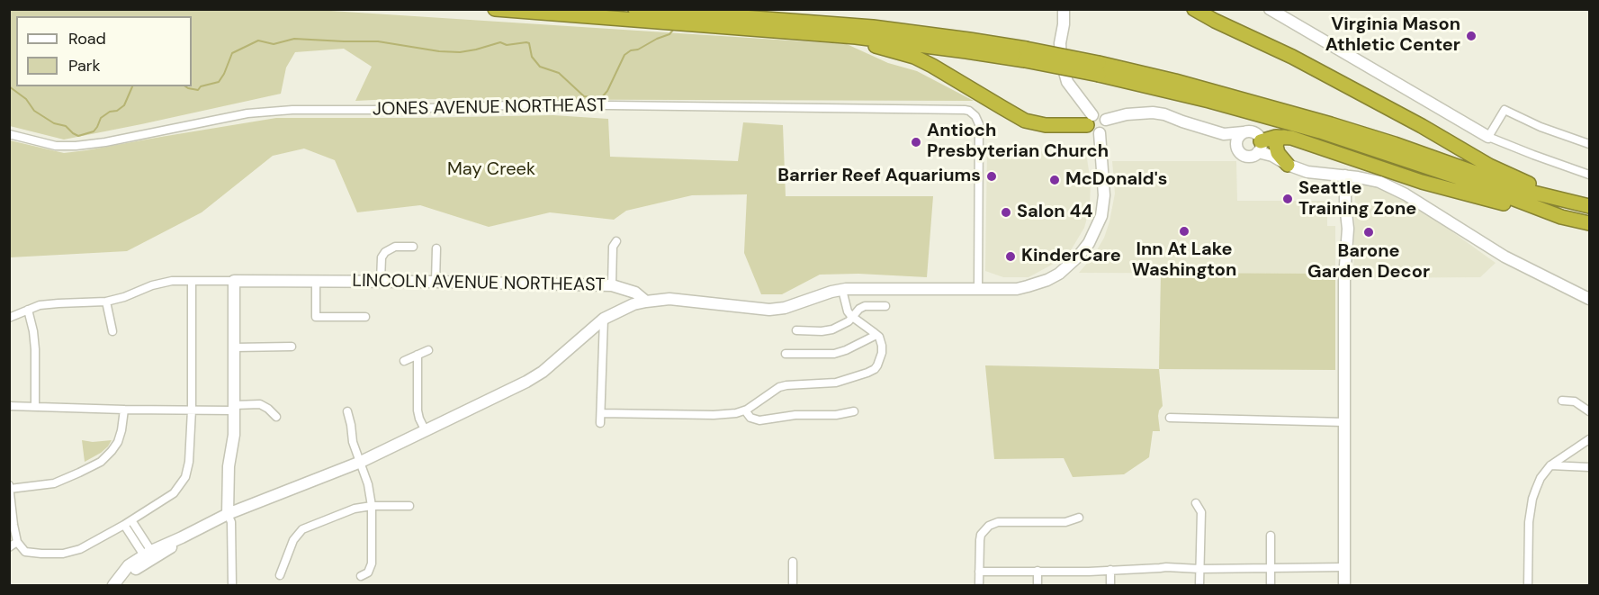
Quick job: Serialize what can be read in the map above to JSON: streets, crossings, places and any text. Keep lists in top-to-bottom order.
{
  "streets": {
    "street": ["JONES AVENUE NORTHEAST", "LINCOLN AVENUE NORTHEAST"]
  },
  "parks": ["May Creek"],
  "places": [
    "Virginia Mason Athletic Center",
    "Antioch Presbyterian Church",
    "Barrier Reef Aquariums",
    "McDonald's",
    "Seattle Training Zone",
    "Salon 44",
    "Inn At Lake Washington",
    "Barone Garden Decor",
    "KinderCare"
  ],
  "legend": ["Road", "Park"]
}
